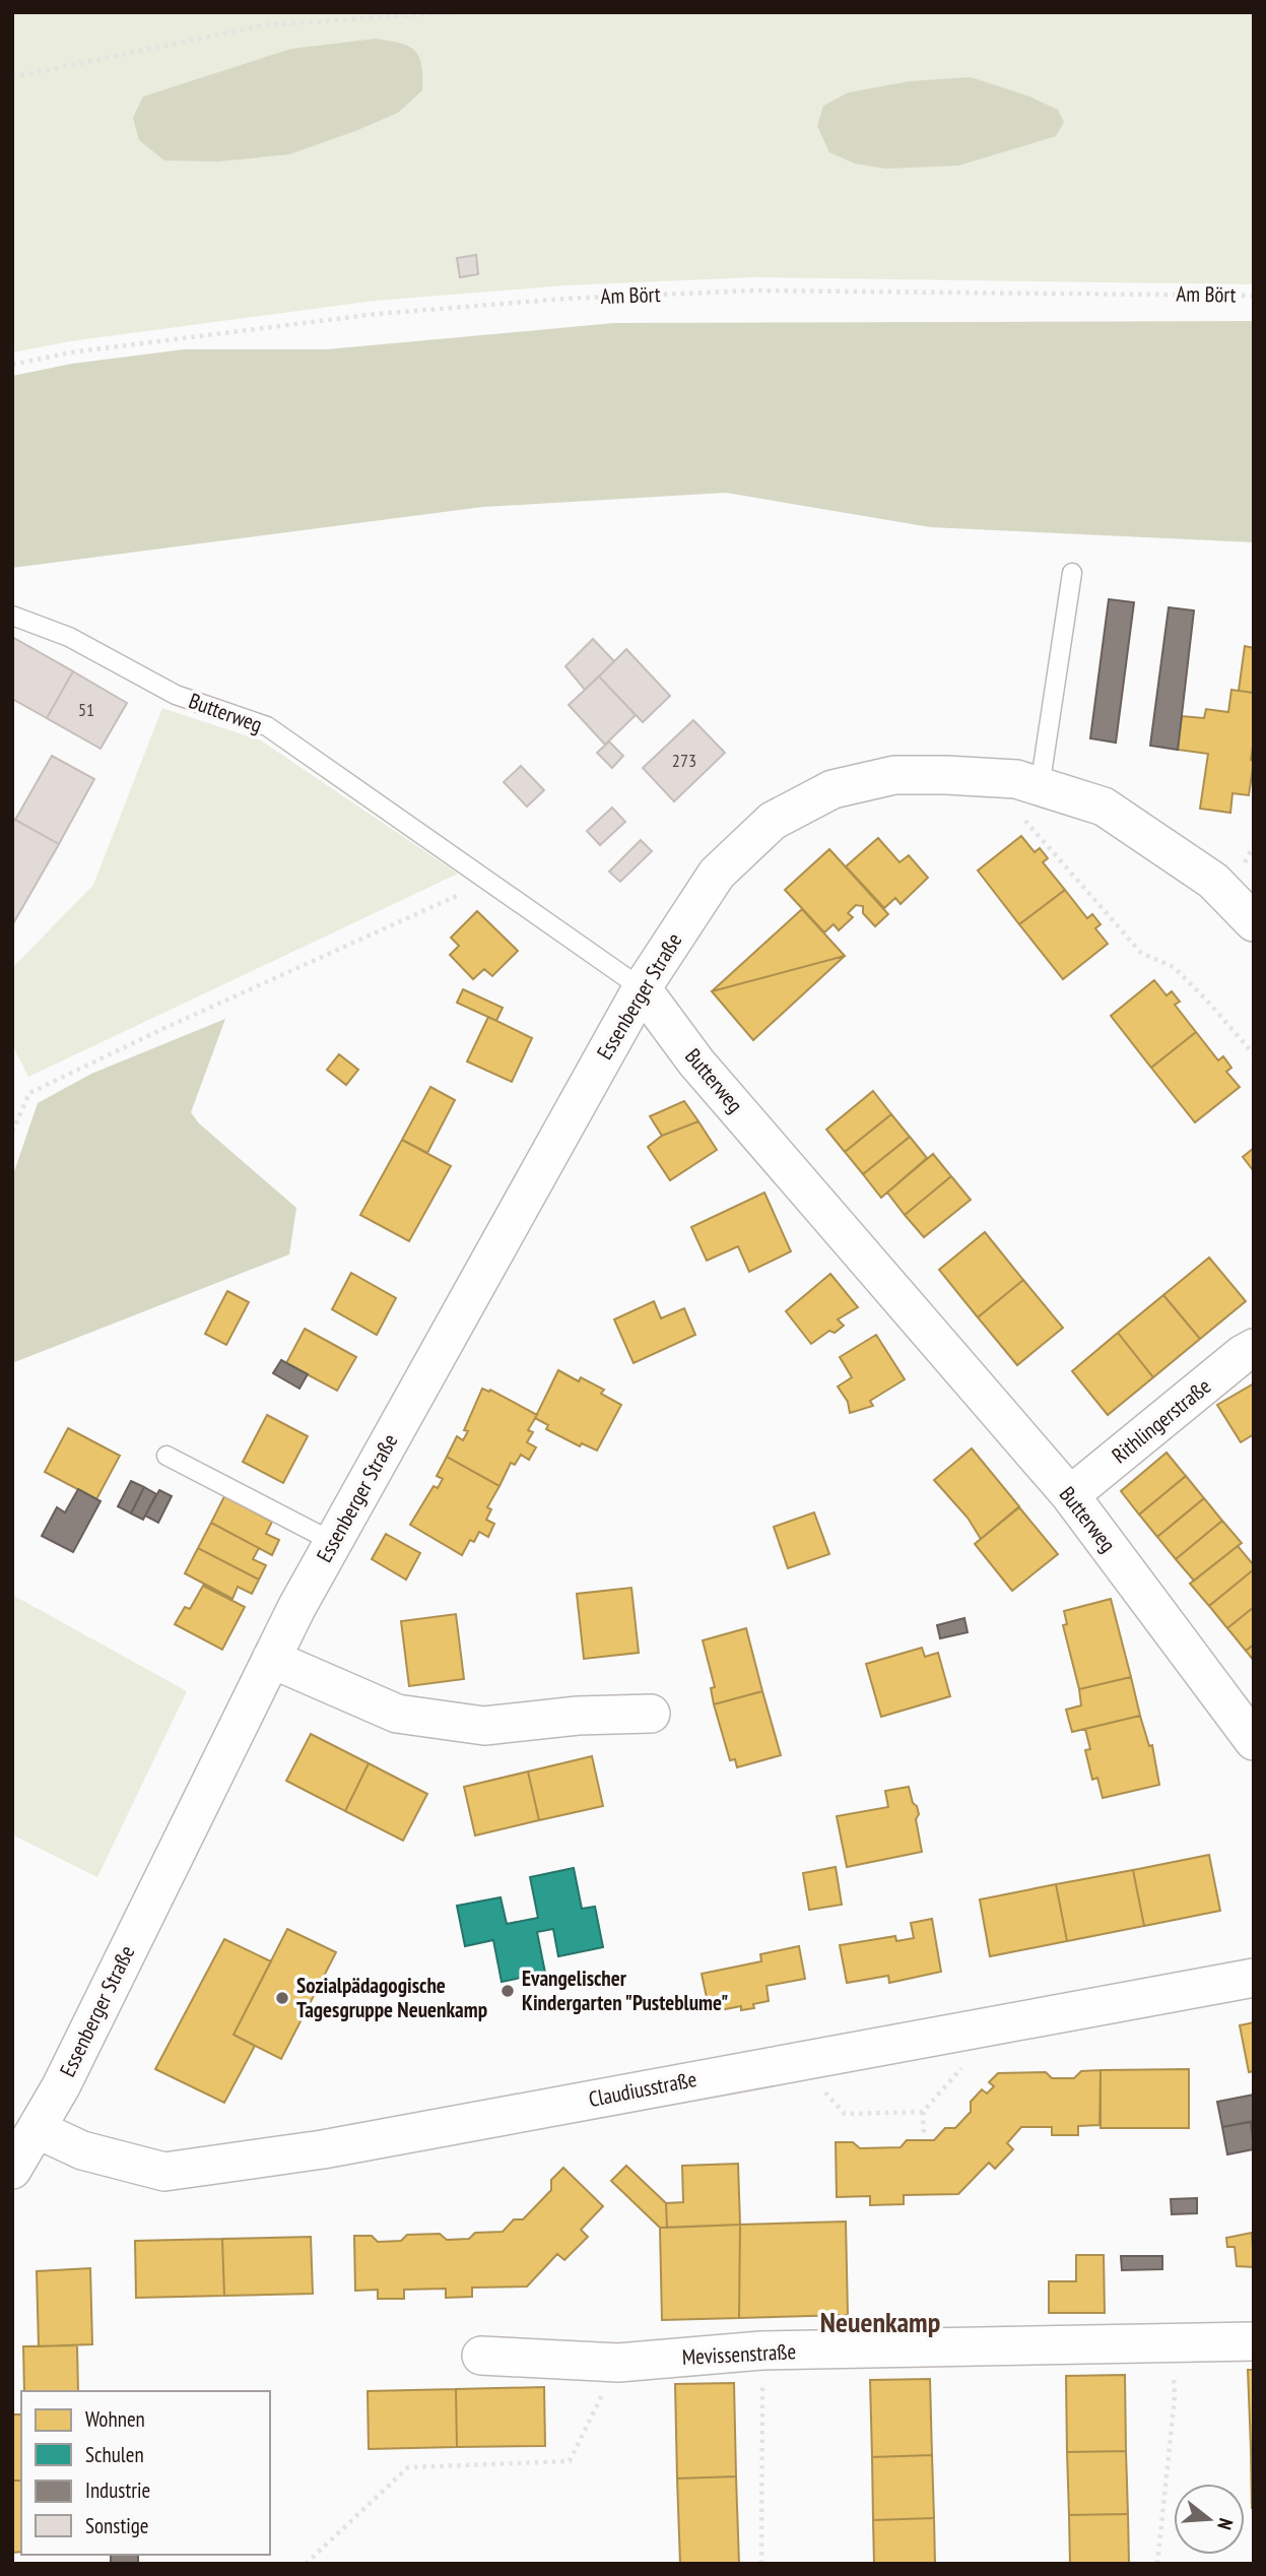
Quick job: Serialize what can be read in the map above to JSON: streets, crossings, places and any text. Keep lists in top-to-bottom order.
{
  "streets": {
    "street": [
      "Butterweg",
      "Essenberger Straße",
      "Rithlingerstraße",
      "Claudiusstraße",
      "Mevissenstraße"
    ],
    "path": ["Am Bört"]
  },
  "crossings": [
    ["Butterweg", "Essenberger Straße"],
    ["Butterweg", "Rithlingerstraße"],
    ["Essenberger Straße", "Claudiusstraße"]
  ],
  "districts": ["Neuenkamp"],
  "places": ["Evangelischer Kindergarten \"Pusteblume\"", "Sozialpädagogische Tagesgruppe Neuenkamp"],
  "house_numbers": ["51", "273"],
  "legend": [
    "Wohnen",
    "Schulen",
    "Industrie",
    "Sonstige"
  ],
  "north": "right"
}
